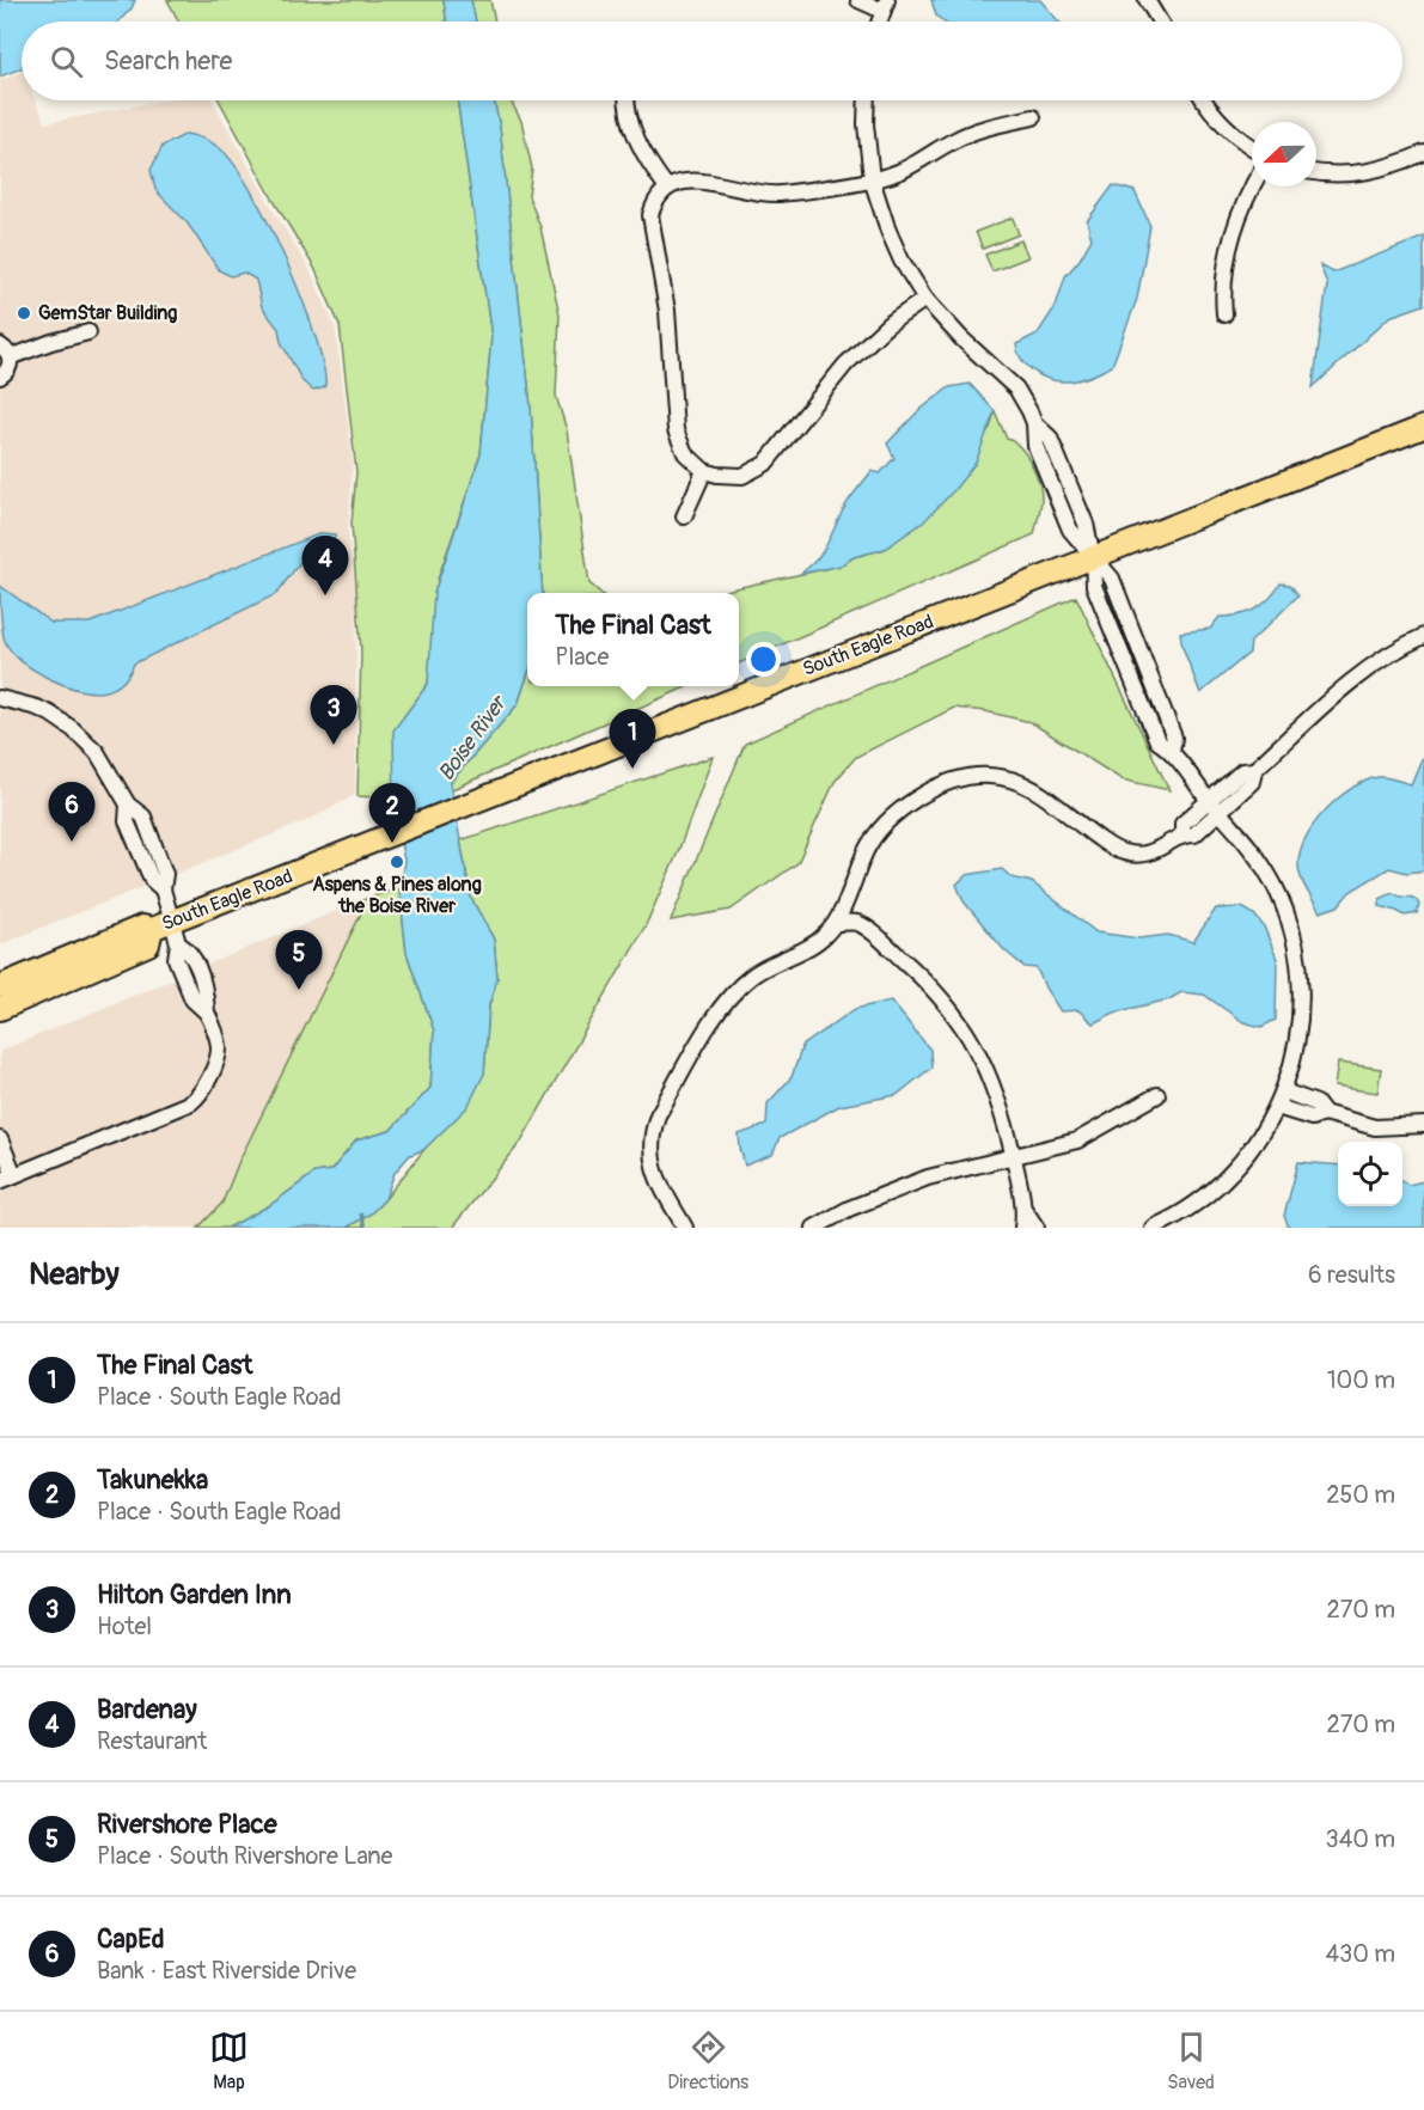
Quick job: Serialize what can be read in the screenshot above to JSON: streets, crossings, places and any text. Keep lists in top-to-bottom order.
{
  "streets": {
    "highway": ["South Eagle Road"]
  },
  "water": ["Boise River"],
  "places": ["GemStar Building", "Aspens & Pines along the Boise River"],
  "north": "left",
  "page": {
    "search": "Search here",
    "pins": [
      "4",
      "3",
      "1",
      "6",
      "2",
      "5"
    ],
    "popup": ["The Final Cast", "Place"],
    "heading": ["Nearby", "6 results"],
    "list": [
      {
        "mark": "1",
        "name": "The Final Cast",
        "note": "Place · South Eagle Road",
        "value": "100 m"
      },
      {
        "mark": "2",
        "name": "Takunekka",
        "note": "Place · South Eagle Road",
        "value": "250 m"
      },
      {
        "mark": "3",
        "name": "Hilton Garden Inn",
        "note": "Hotel",
        "value": "270 m"
      },
      {
        "mark": "4",
        "name": "Bardenay",
        "note": "Restaurant",
        "value": "270 m"
      },
      {
        "mark": "5",
        "name": "Rivershore Place",
        "note": "Place · South Rivershore Lane",
        "value": "340 m"
      },
      {
        "mark": "6",
        "name": "CapEd",
        "note": "Bank · East Riverside Drive",
        "value": "430 m"
      }
    ],
    "nav": ["Map", "Directions", "Saved"]
  }
}
